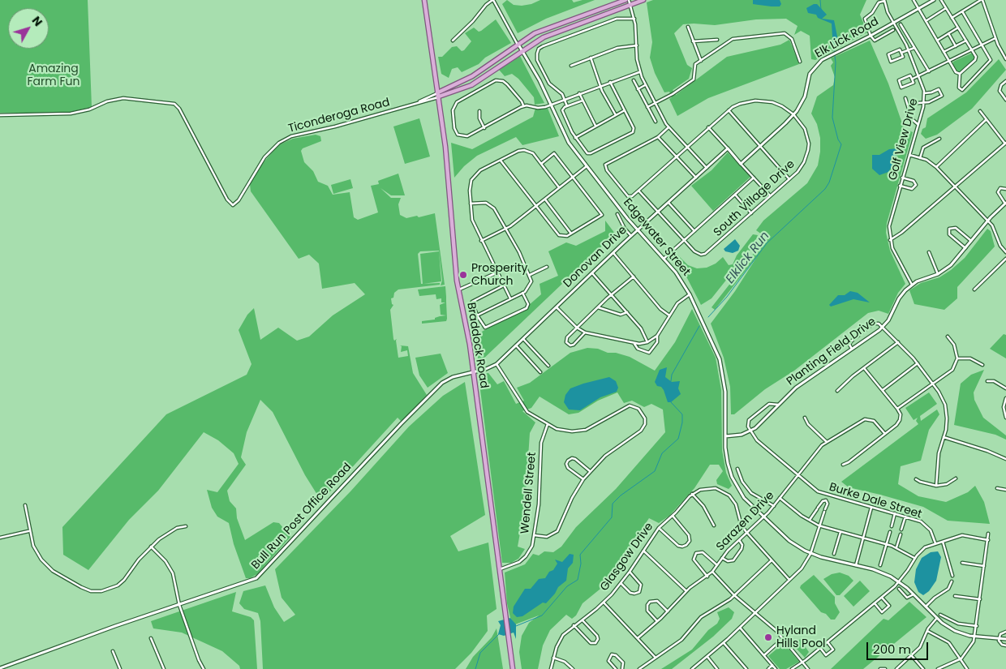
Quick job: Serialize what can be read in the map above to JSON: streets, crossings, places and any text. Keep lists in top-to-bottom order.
{
  "streets": {
    "main road": ["Braddock Road"],
    "street": [
      "Elk Lick Road",
      "Ticonderoga Road",
      "Golf View Drive",
      "South Village Drive",
      "Edgewater Street",
      "Donovan Drive",
      "Planting Field Drive",
      "Wendell Street",
      "Burke Dale Street",
      "Bull Run Post Office Road",
      "Sarazen Drive",
      "Glasgow Drive"
    ]
  },
  "crossings": [
    ["Elk Lick Road", "Golf View Drive"],
    ["Elk Lick Road", "South Village Drive"],
    ["Ticonderoga Road", "Braddock Road"],
    ["Golf View Drive", "Planting Field Drive"],
    ["South Village Drive", "Donovan Drive"],
    ["Edgewater Street", "Donovan Drive"],
    ["Edgewater Street", "Planting Field Drive"],
    ["Edgewater Street", "Sarazen Drive"],
    ["Donovan Drive", "Braddock Road"],
    ["Donovan Drive", "Bull Run Post Office Road"],
    ["Braddock Road", "Wendell Street"],
    ["Braddock Road", "Bull Run Post Office Road"],
    ["Planting Field Drive", "Burke Dale Street"],
    ["Burke Dale Street", "Sarazen Drive"],
    ["Sarazen Drive", "Glasgow Drive"]
  ],
  "water": ["Elklick Run"],
  "parks": ["Amazing Farm Fun"],
  "places": ["Prosperity Church", "Hyland Hills Pool"],
  "scale_bar": "200 m",
  "north": "top right"
}
